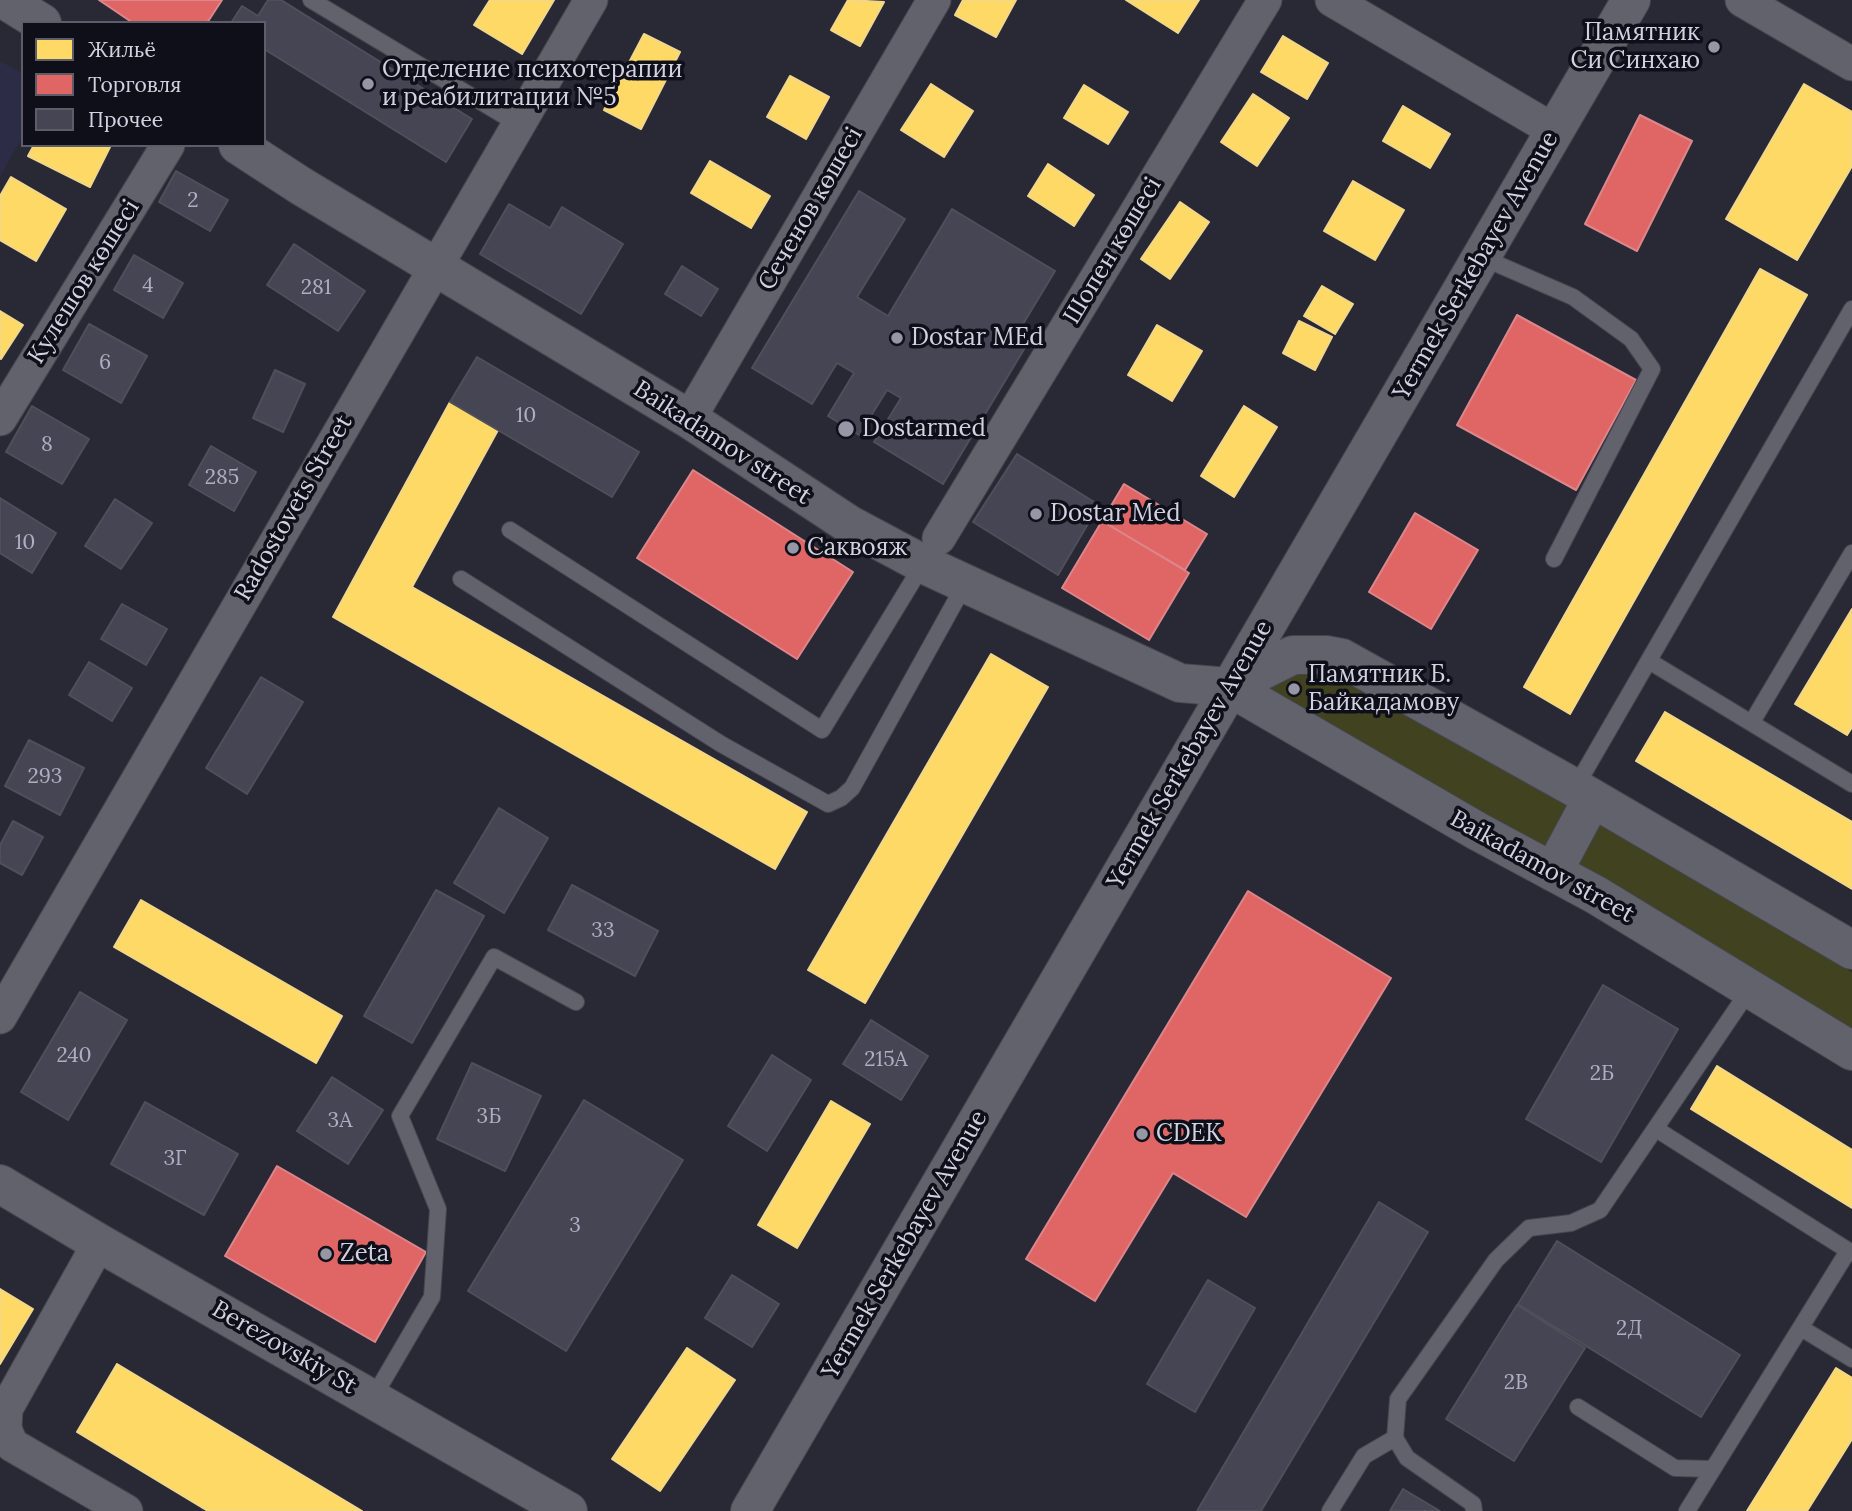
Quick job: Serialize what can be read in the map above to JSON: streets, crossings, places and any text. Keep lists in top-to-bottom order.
{
  "streets": {
    "street": [
      "Сеченов көшесі",
      "Шопен көшесі",
      "Yermek Serkebayev Avenue",
      "Кулешов көшесі",
      "Baikadamov street",
      "Radostovets Street",
      "Berezovskiy St"
    ]
  },
  "crossings": [
    ["Сеченов көшесі", "Baikadamov street"],
    ["Шопен көшесі", "Baikadamov street"],
    ["Yermek Serkebayev Avenue", "Baikadamov street"],
    ["Baikadamov street", "Radostovets Street"]
  ],
  "places": [
    "Памятник Си Синхаю",
    "Отделение психотерапии и реабилитации №5",
    "Dostar MEd",
    "Dostarmed",
    "Dostar Med",
    "Саквояж",
    "Памятник Б. Байкадамову",
    "CDEK",
    "Zeta"
  ],
  "house_numbers": [
    "2",
    "4",
    "281",
    "6",
    "10",
    "8",
    "285",
    "10",
    "293",
    "33",
    "240",
    "215А",
    "2Б",
    "3Б",
    "3А",
    "3Г",
    "3",
    "2Д",
    "2В"
  ],
  "legend": ["Жильё", "Торговля", "Прочее"]
}
